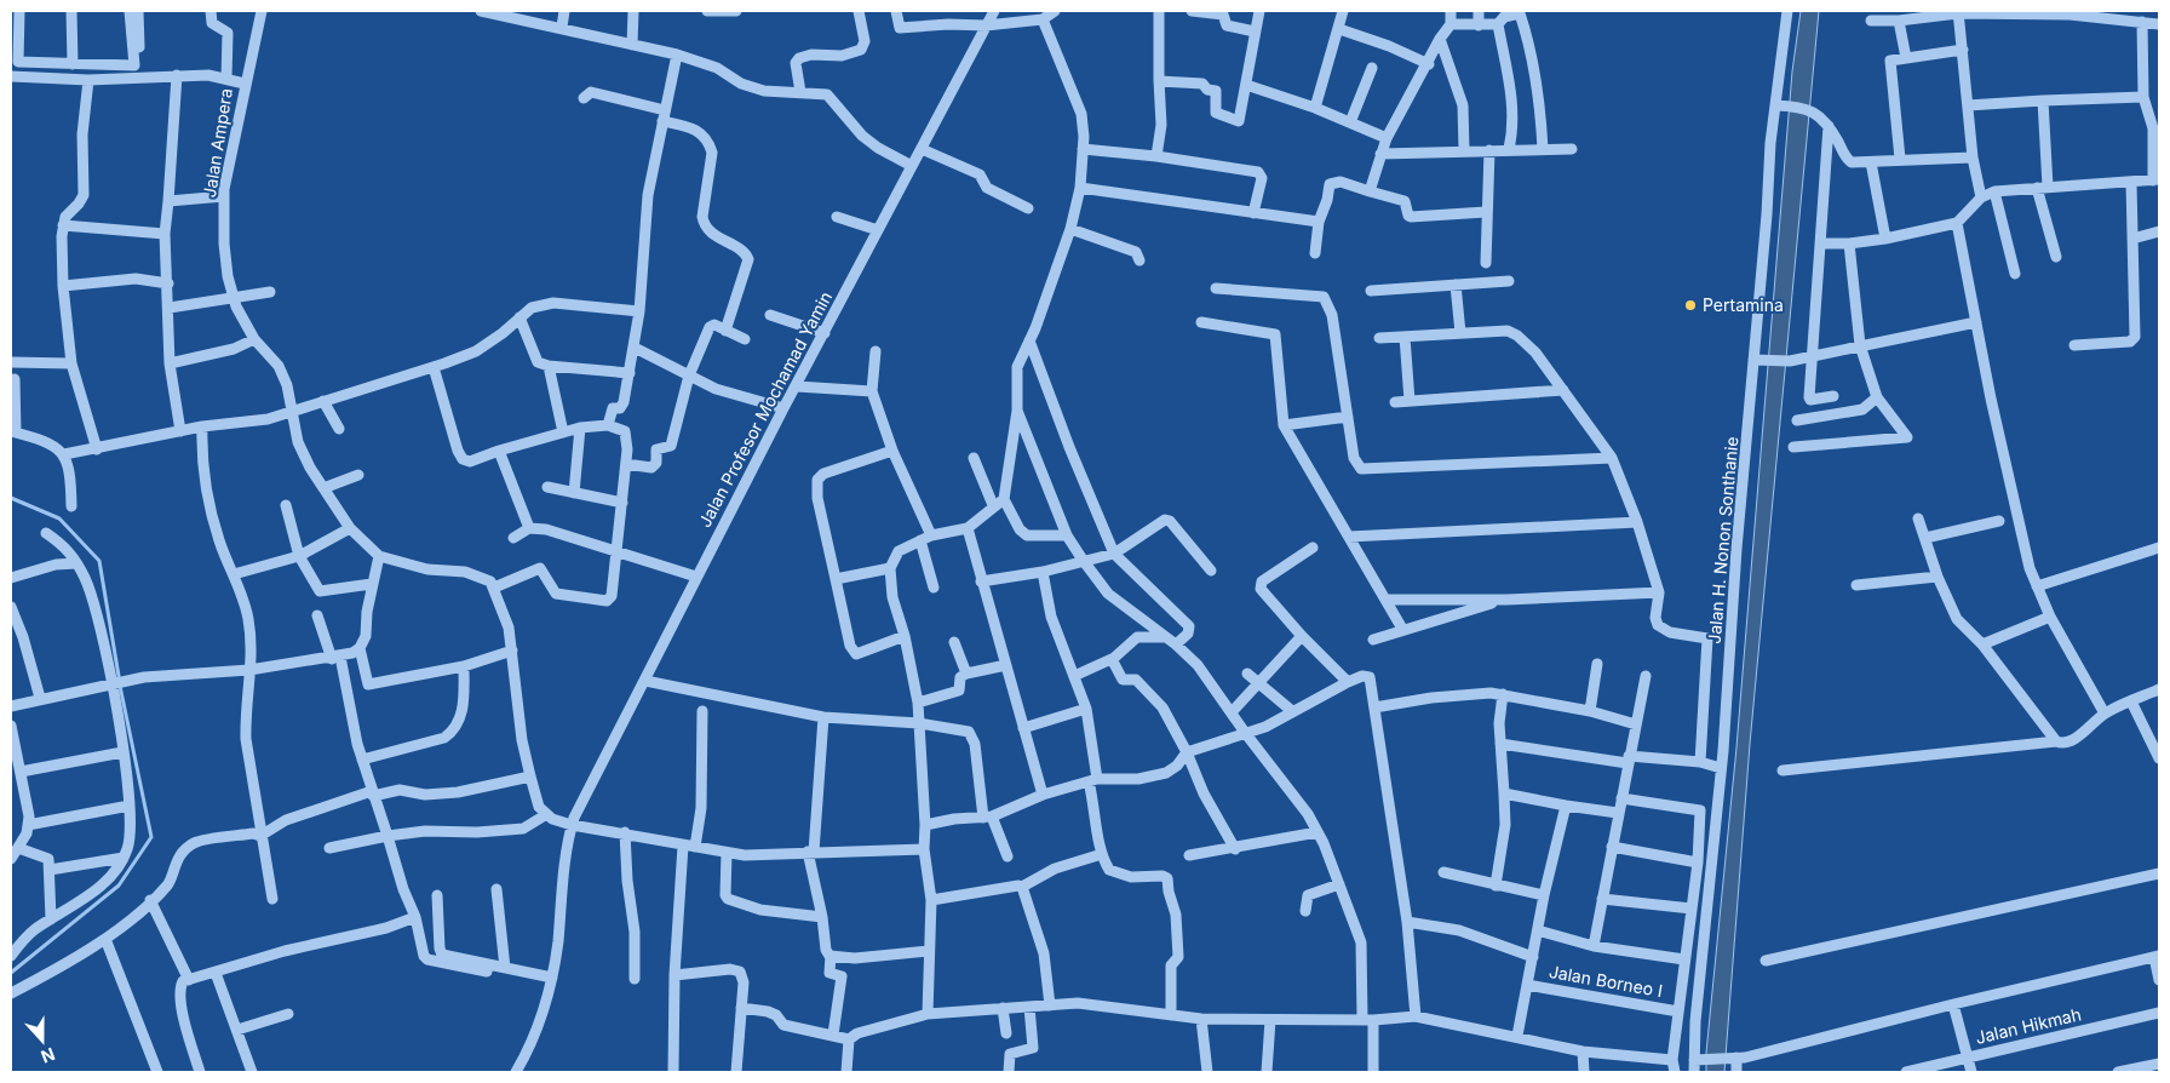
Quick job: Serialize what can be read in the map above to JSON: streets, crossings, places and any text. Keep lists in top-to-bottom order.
{
  "streets": {
    "street": [
      "Jalan Ampera",
      "Jalan Profesor Mochamad Yamin",
      "Jalan H. Nonon Sonthanie",
      "Jalan Borneo I",
      "Jalan Hikmah"
    ]
  },
  "places": ["Pertamina"],
  "north": "bottom"
}
